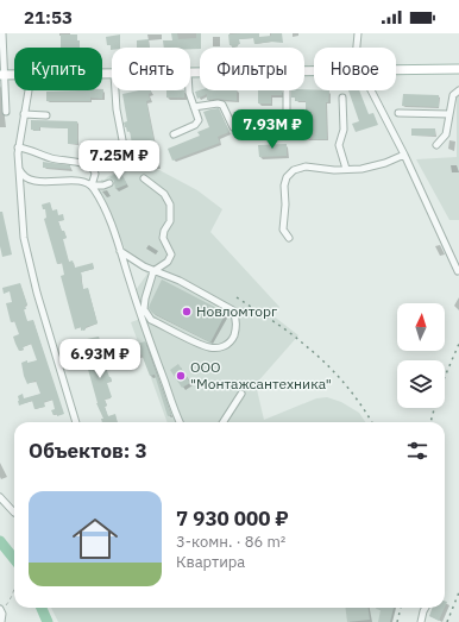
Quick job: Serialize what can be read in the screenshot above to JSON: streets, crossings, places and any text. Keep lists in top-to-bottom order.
{
  "places": ["Новломторг", "ООО \"Монтажсантехника\""],
  "north": "top",
  "page": {
    "status": "21:53",
    "chip": [
      "Купить",
      "Снять",
      "Фильтры",
      "Новое"
    ],
    "price": ["7.93M ₽", "7.25M ₽", "6.93M ₽"],
    "heading": "Объектов: 3",
    "list": [
      {
        "name": "7 930 000 ₽",
        "note": "3-комн. · 86 m² · Квартира"
      }
    ]
  }
}
